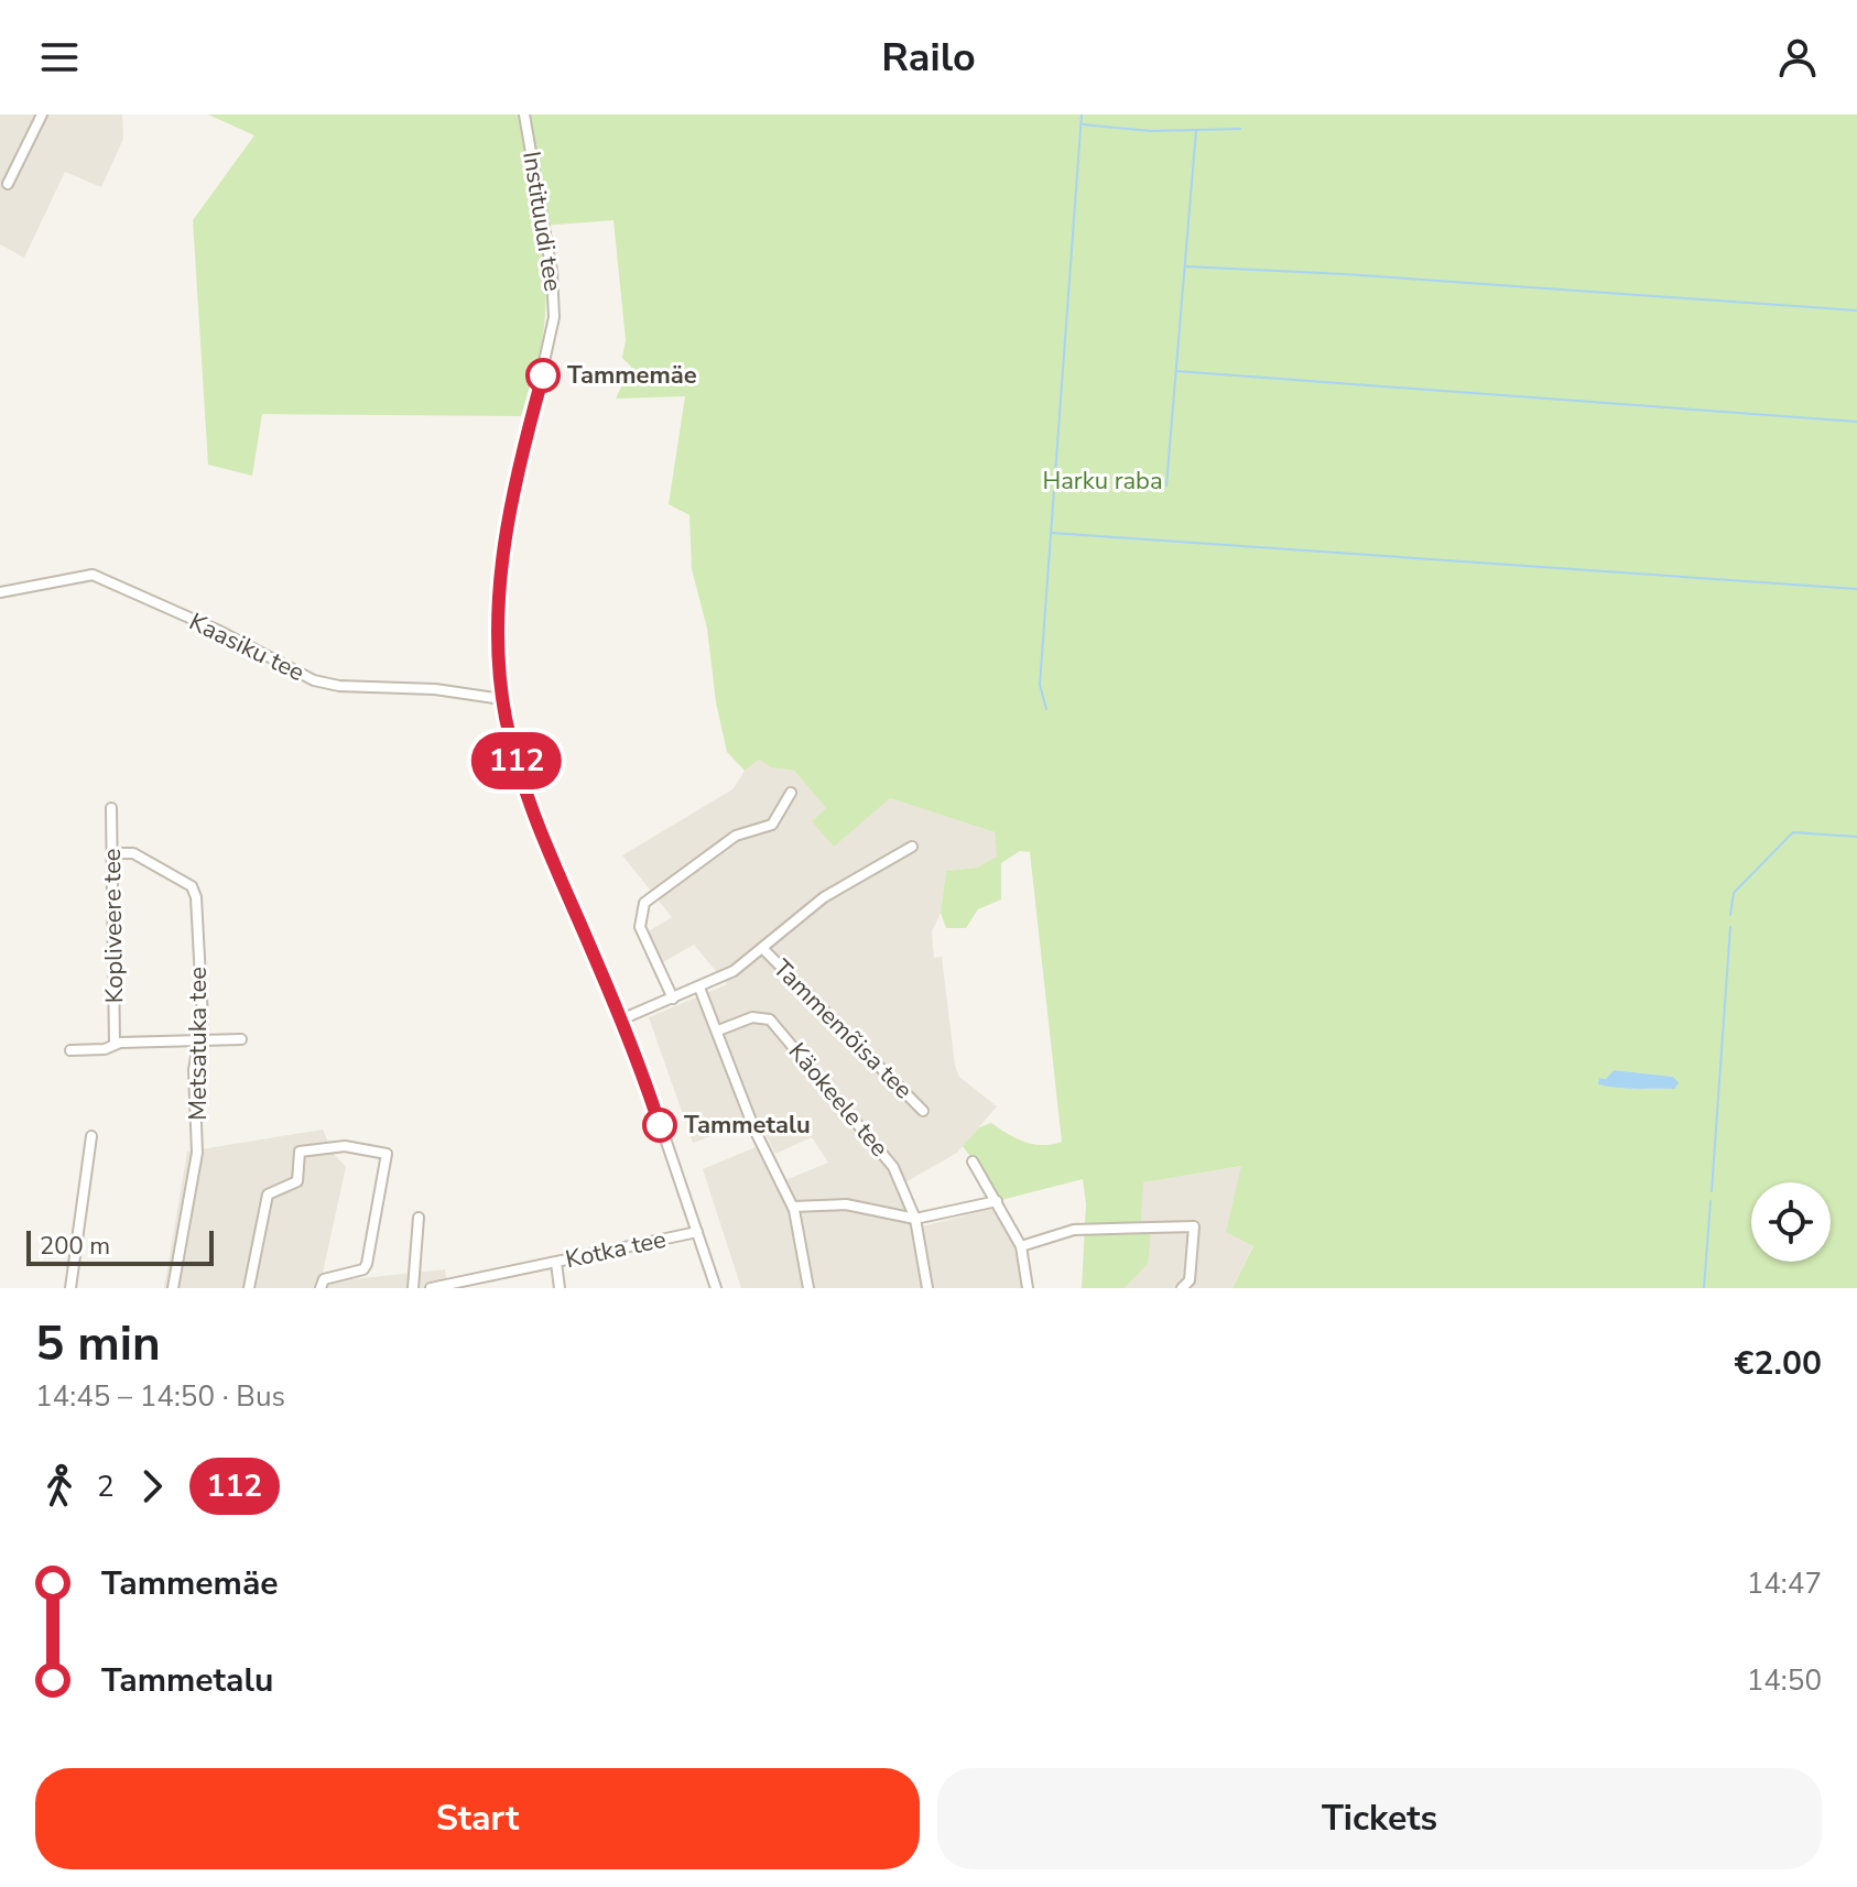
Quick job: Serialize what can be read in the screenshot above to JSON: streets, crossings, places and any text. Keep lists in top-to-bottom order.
{
  "streets": {
    "street": [
      "Instituudi tee",
      "Kaasiku tee",
      "Kopliveere tee",
      "Tammemõisa tee",
      "Metsatuka tee",
      "Käokeele tee",
      "Kotka tee"
    ]
  },
  "crossings": [
    ["Instituudi tee", "Kaasiku tee"],
    ["Instituudi tee", "Kotka tee"],
    ["Kopliveere tee", "Metsatuka tee"]
  ],
  "parks": ["Harku raba"],
  "places": ["Tammemäe", "Tammetalu"],
  "lines": ["bus line 112"],
  "scale_bar": "200 m",
  "page": {
    "header": "Railo",
    "on_map": "112",
    "scale": "200 m",
    "heading": ["5 min", "14:45 – 14:50 · Bus", "€2.00"],
    "legs": ["2", "112"],
    "list": [
      {
        "name": "Tammemäe",
        "value": "14:47"
      },
      {
        "name": "Tammetalu",
        "value": "14:50"
      }
    ],
    "buttons": ["Start", "Tickets"]
  }
}
